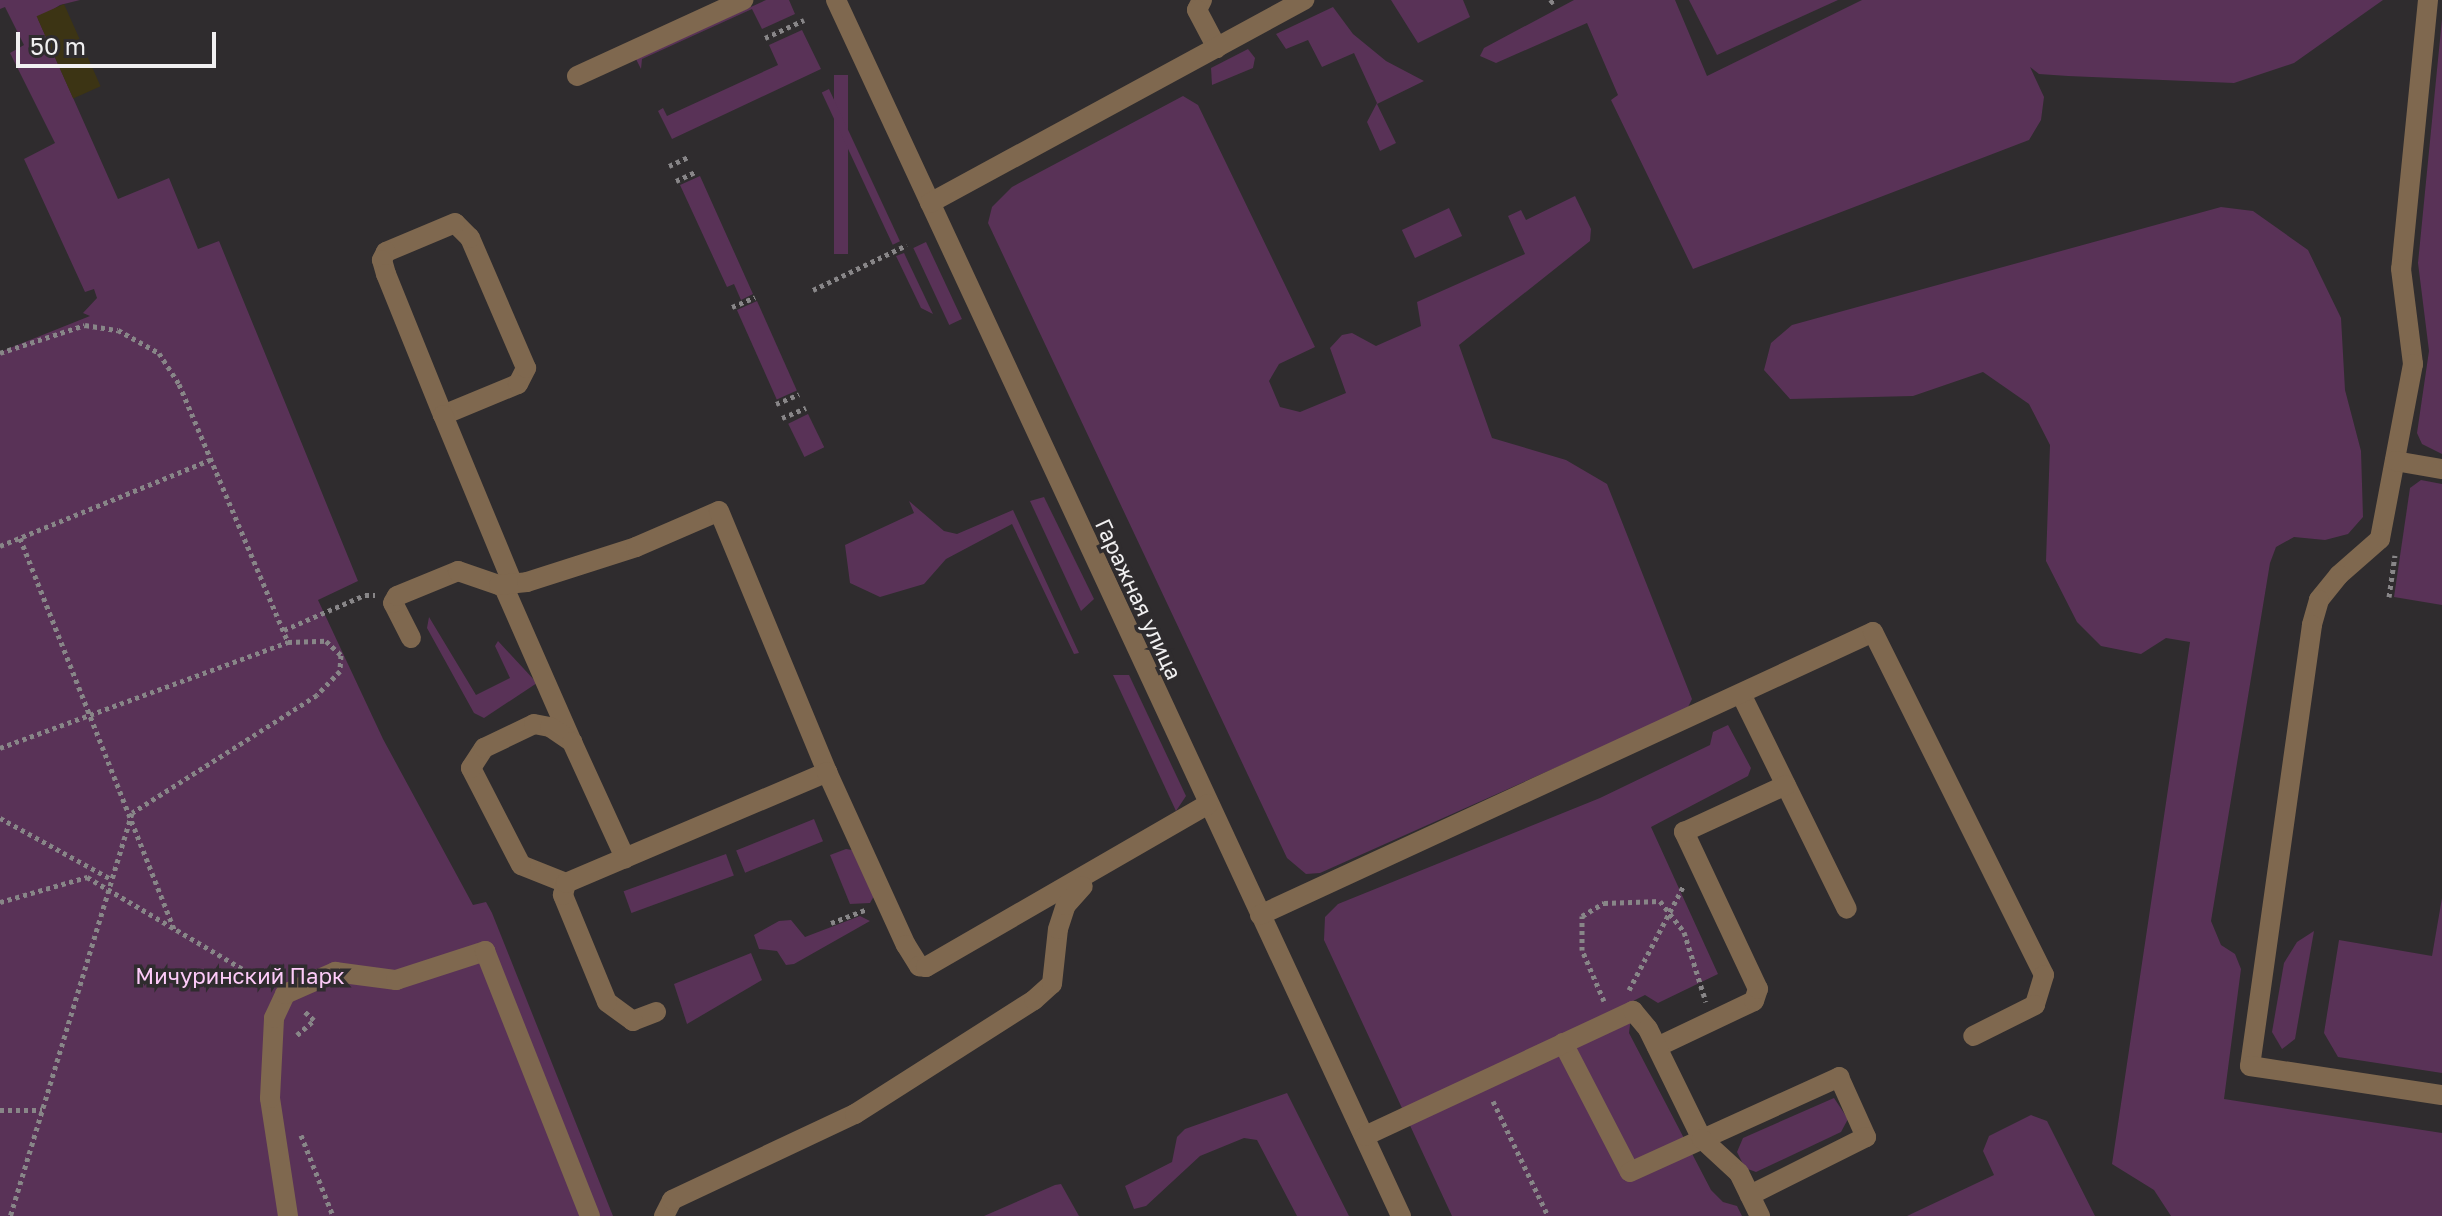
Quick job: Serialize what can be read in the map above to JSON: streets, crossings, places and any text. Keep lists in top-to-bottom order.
{
  "streets": {
    "street": ["Гаражная улица"]
  },
  "parks": ["Мичуринский Парк"],
  "scale_bar": "50 m"
}
